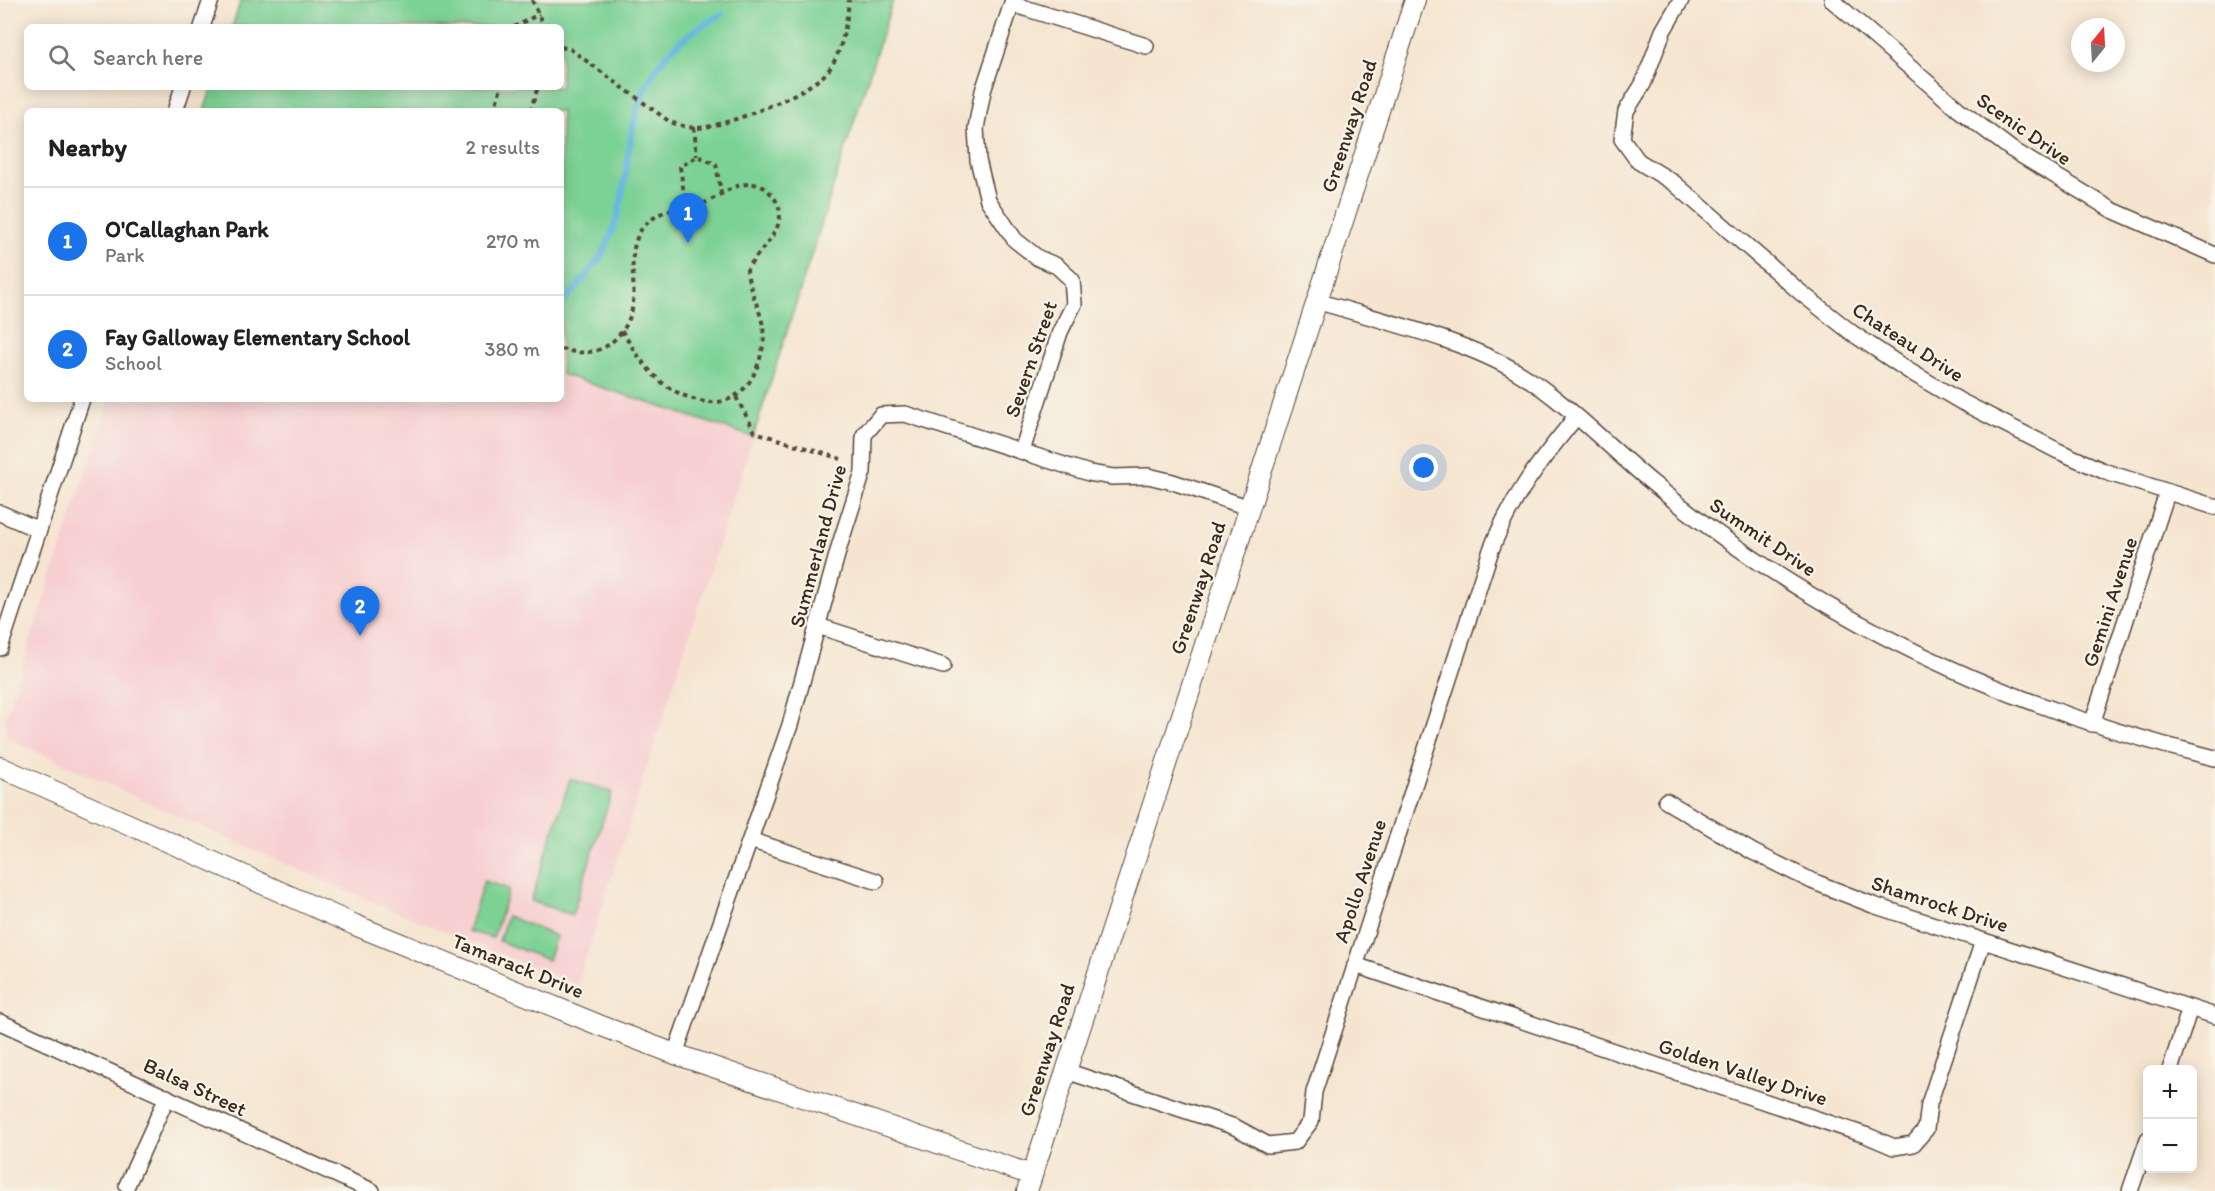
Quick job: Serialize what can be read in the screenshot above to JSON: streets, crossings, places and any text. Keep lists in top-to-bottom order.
{
  "streets": {
    "street": [
      "Greenway Road",
      "Scenic Drive",
      "Chateau Drive",
      "Severn Street",
      "Summit Drive",
      "Summerland Drive",
      "Gemini Avenue",
      "Apollo Avenue",
      "Shamrock Drive",
      "Tamarack Drive",
      "Golden Valley Drive",
      "Balsa Street"
    ]
  },
  "crossings": [
    ["Greenway Road", "Summit Drive"],
    ["Greenway Road", "Summerland Drive"],
    ["Greenway Road", "Apollo Avenue"],
    ["Greenway Road", "Tamarack Drive"],
    ["Chateau Drive", "Gemini Avenue"],
    ["Severn Street", "Summerland Drive"],
    ["Summit Drive", "Gemini Avenue"],
    ["Summit Drive", "Apollo Avenue"],
    ["Summerland Drive", "Tamarack Drive"],
    ["Apollo Avenue", "Golden Valley Drive"],
    ["Shamrock Drive", "Golden Valley Drive"]
  ],
  "north": "top",
  "page": {
    "search": "Search here",
    "heading": ["Nearby", "2 results"],
    "list": [
      {
        "mark": "1",
        "name": "O'Callaghan Park",
        "note": "Park",
        "value": "270 m"
      },
      {
        "mark": "2",
        "name": "Fay Galloway Elementary School",
        "note": "School",
        "value": "380 m"
      }
    ],
    "pins": ["1", "2"],
    "map_buttons": ["+", "−"]
  }
}
